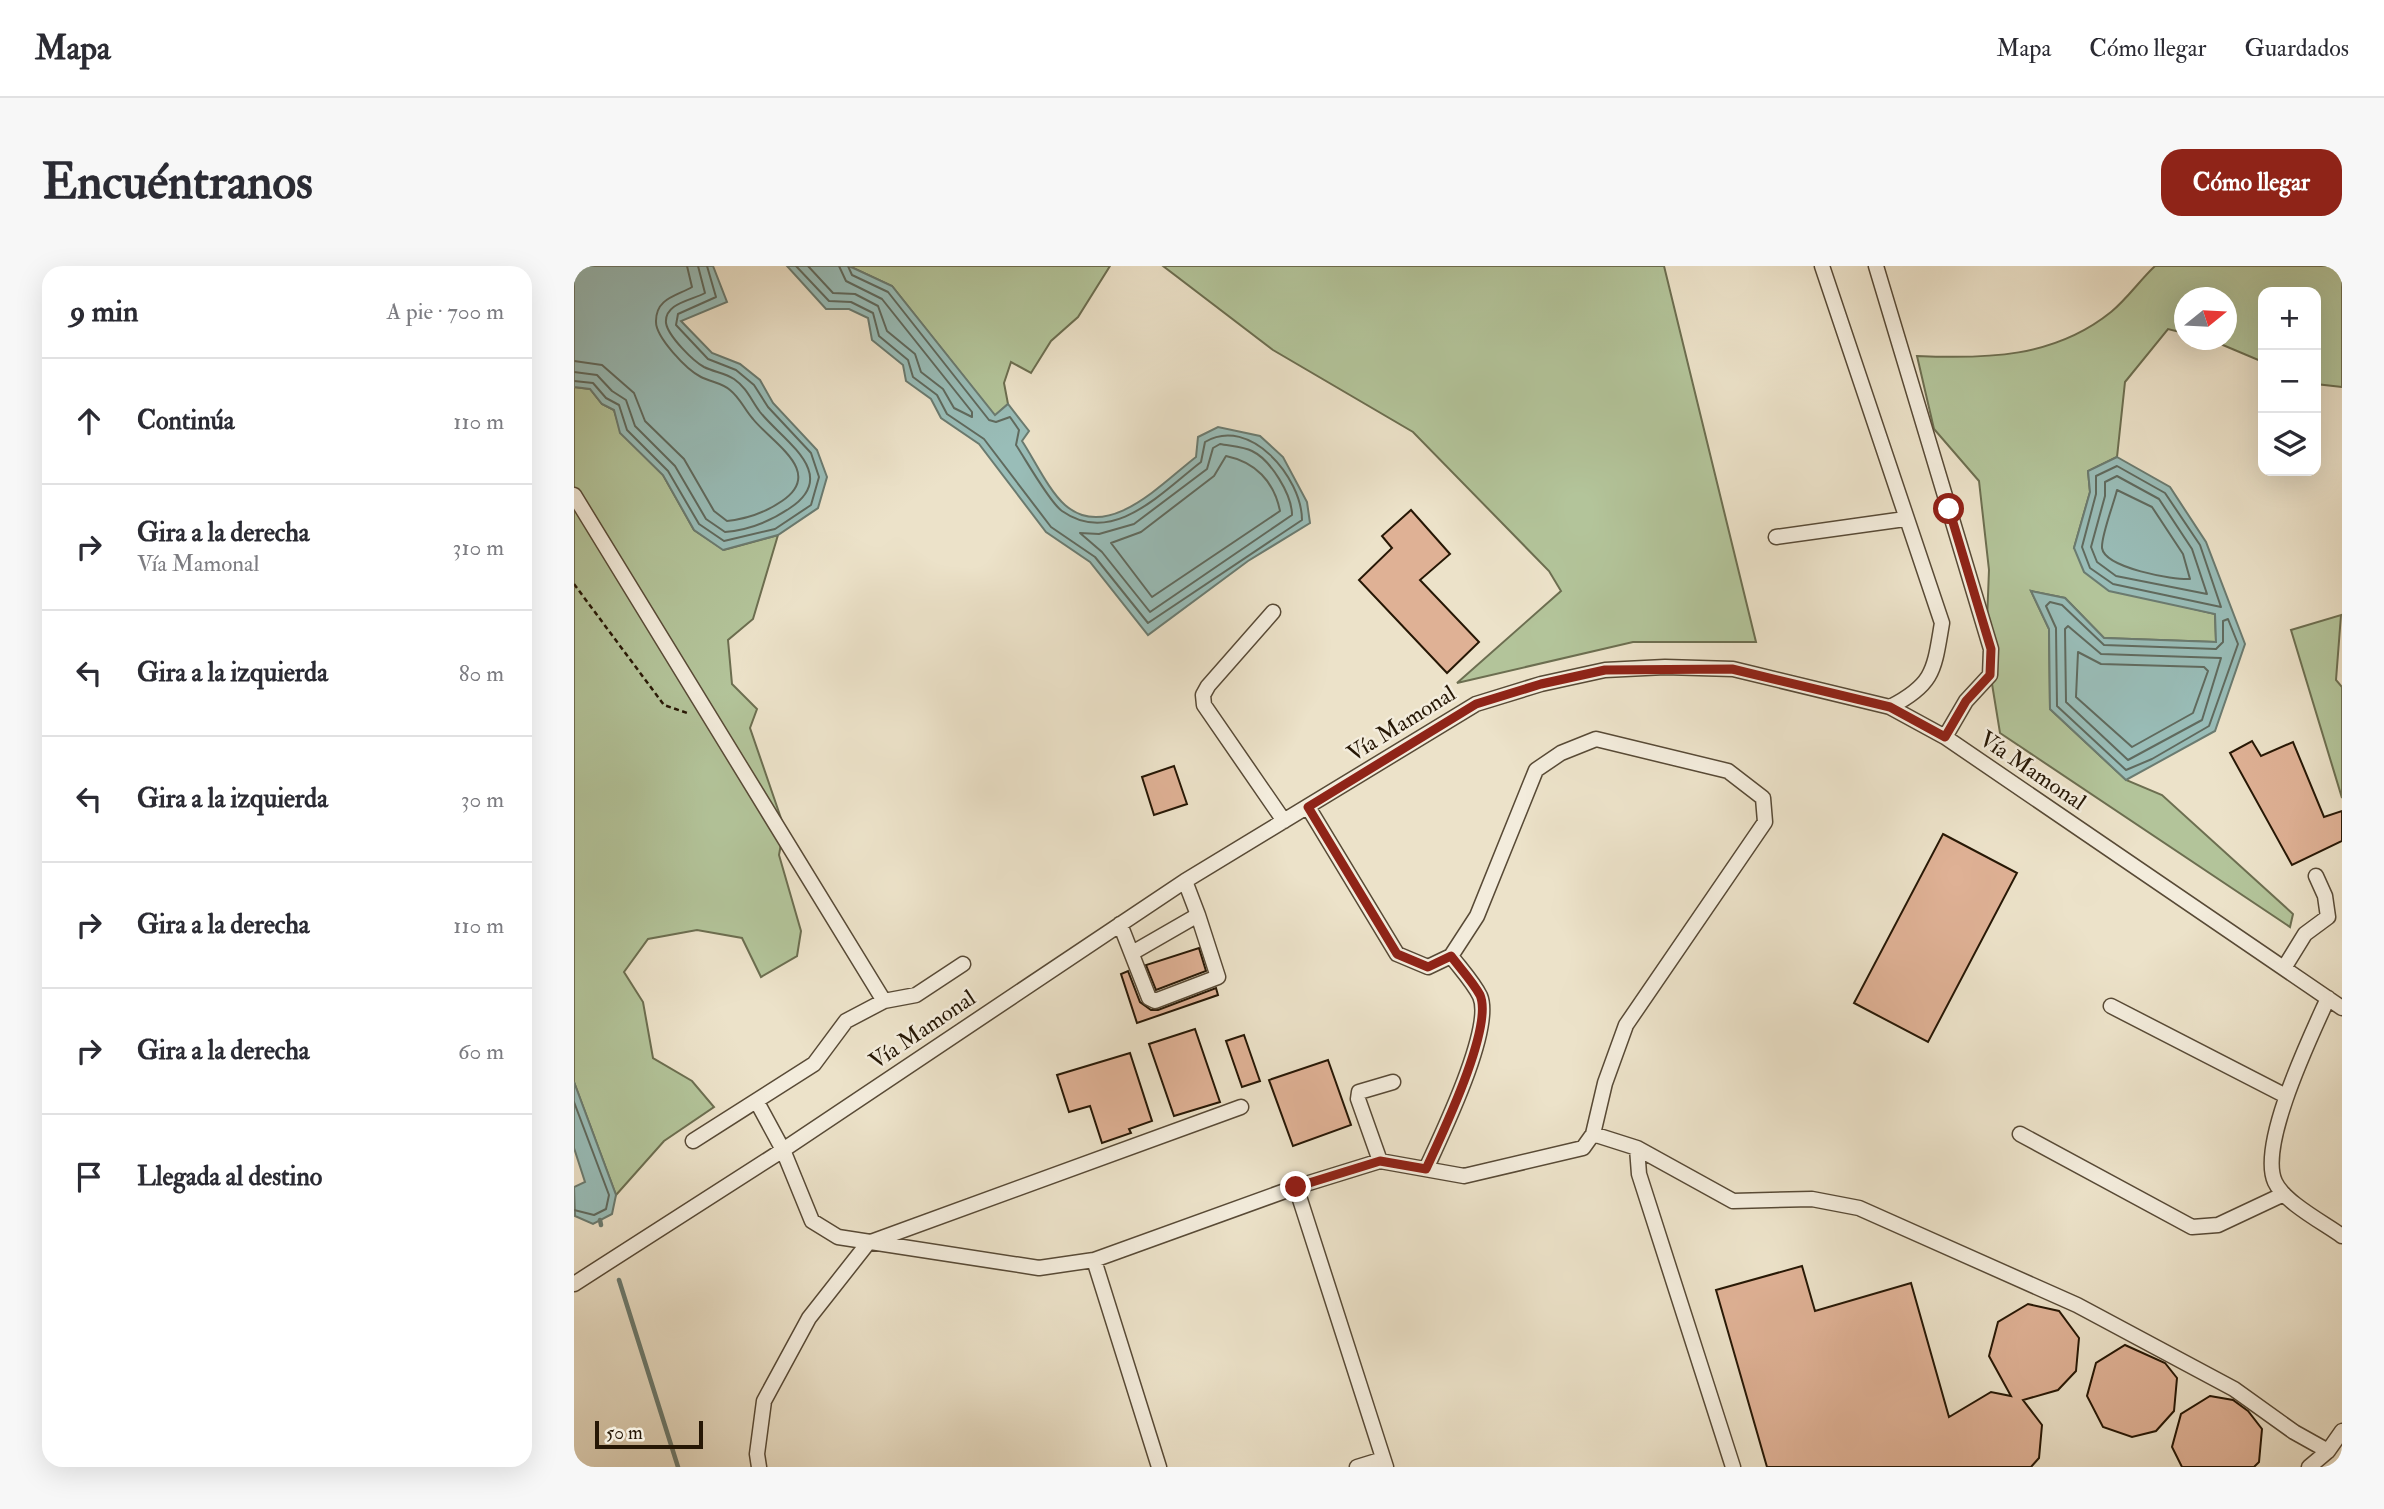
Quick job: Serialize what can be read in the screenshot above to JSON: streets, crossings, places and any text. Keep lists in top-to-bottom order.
{
  "streets": {
    "street": ["Vía Mamonal"]
  },
  "scale_bar": "50 m",
  "north": "right",
  "page": {
    "header": "Mapa",
    "nav": ["Mapa", "Cómo llegar", "Guardados"],
    "buttons": "Cómo llegar",
    "title": "Encuéntranos",
    "heading": ["9 min", "A pie · 700 m"],
    "map_buttons": ["+", "−"],
    "list": [
      ["Continúa", "110 m"],
      ["Gira a la derecha", "Vía Mamonal", "310 m"],
      ["Gira a la izquierda", "80 m"],
      ["Gira a la izquierda", "30 m"],
      ["Gira a la derecha", "110 m"],
      ["Gira a la derecha", "60 m"],
      "Llegada al destino"
    ],
    "scale": "50 m"
  }
}
